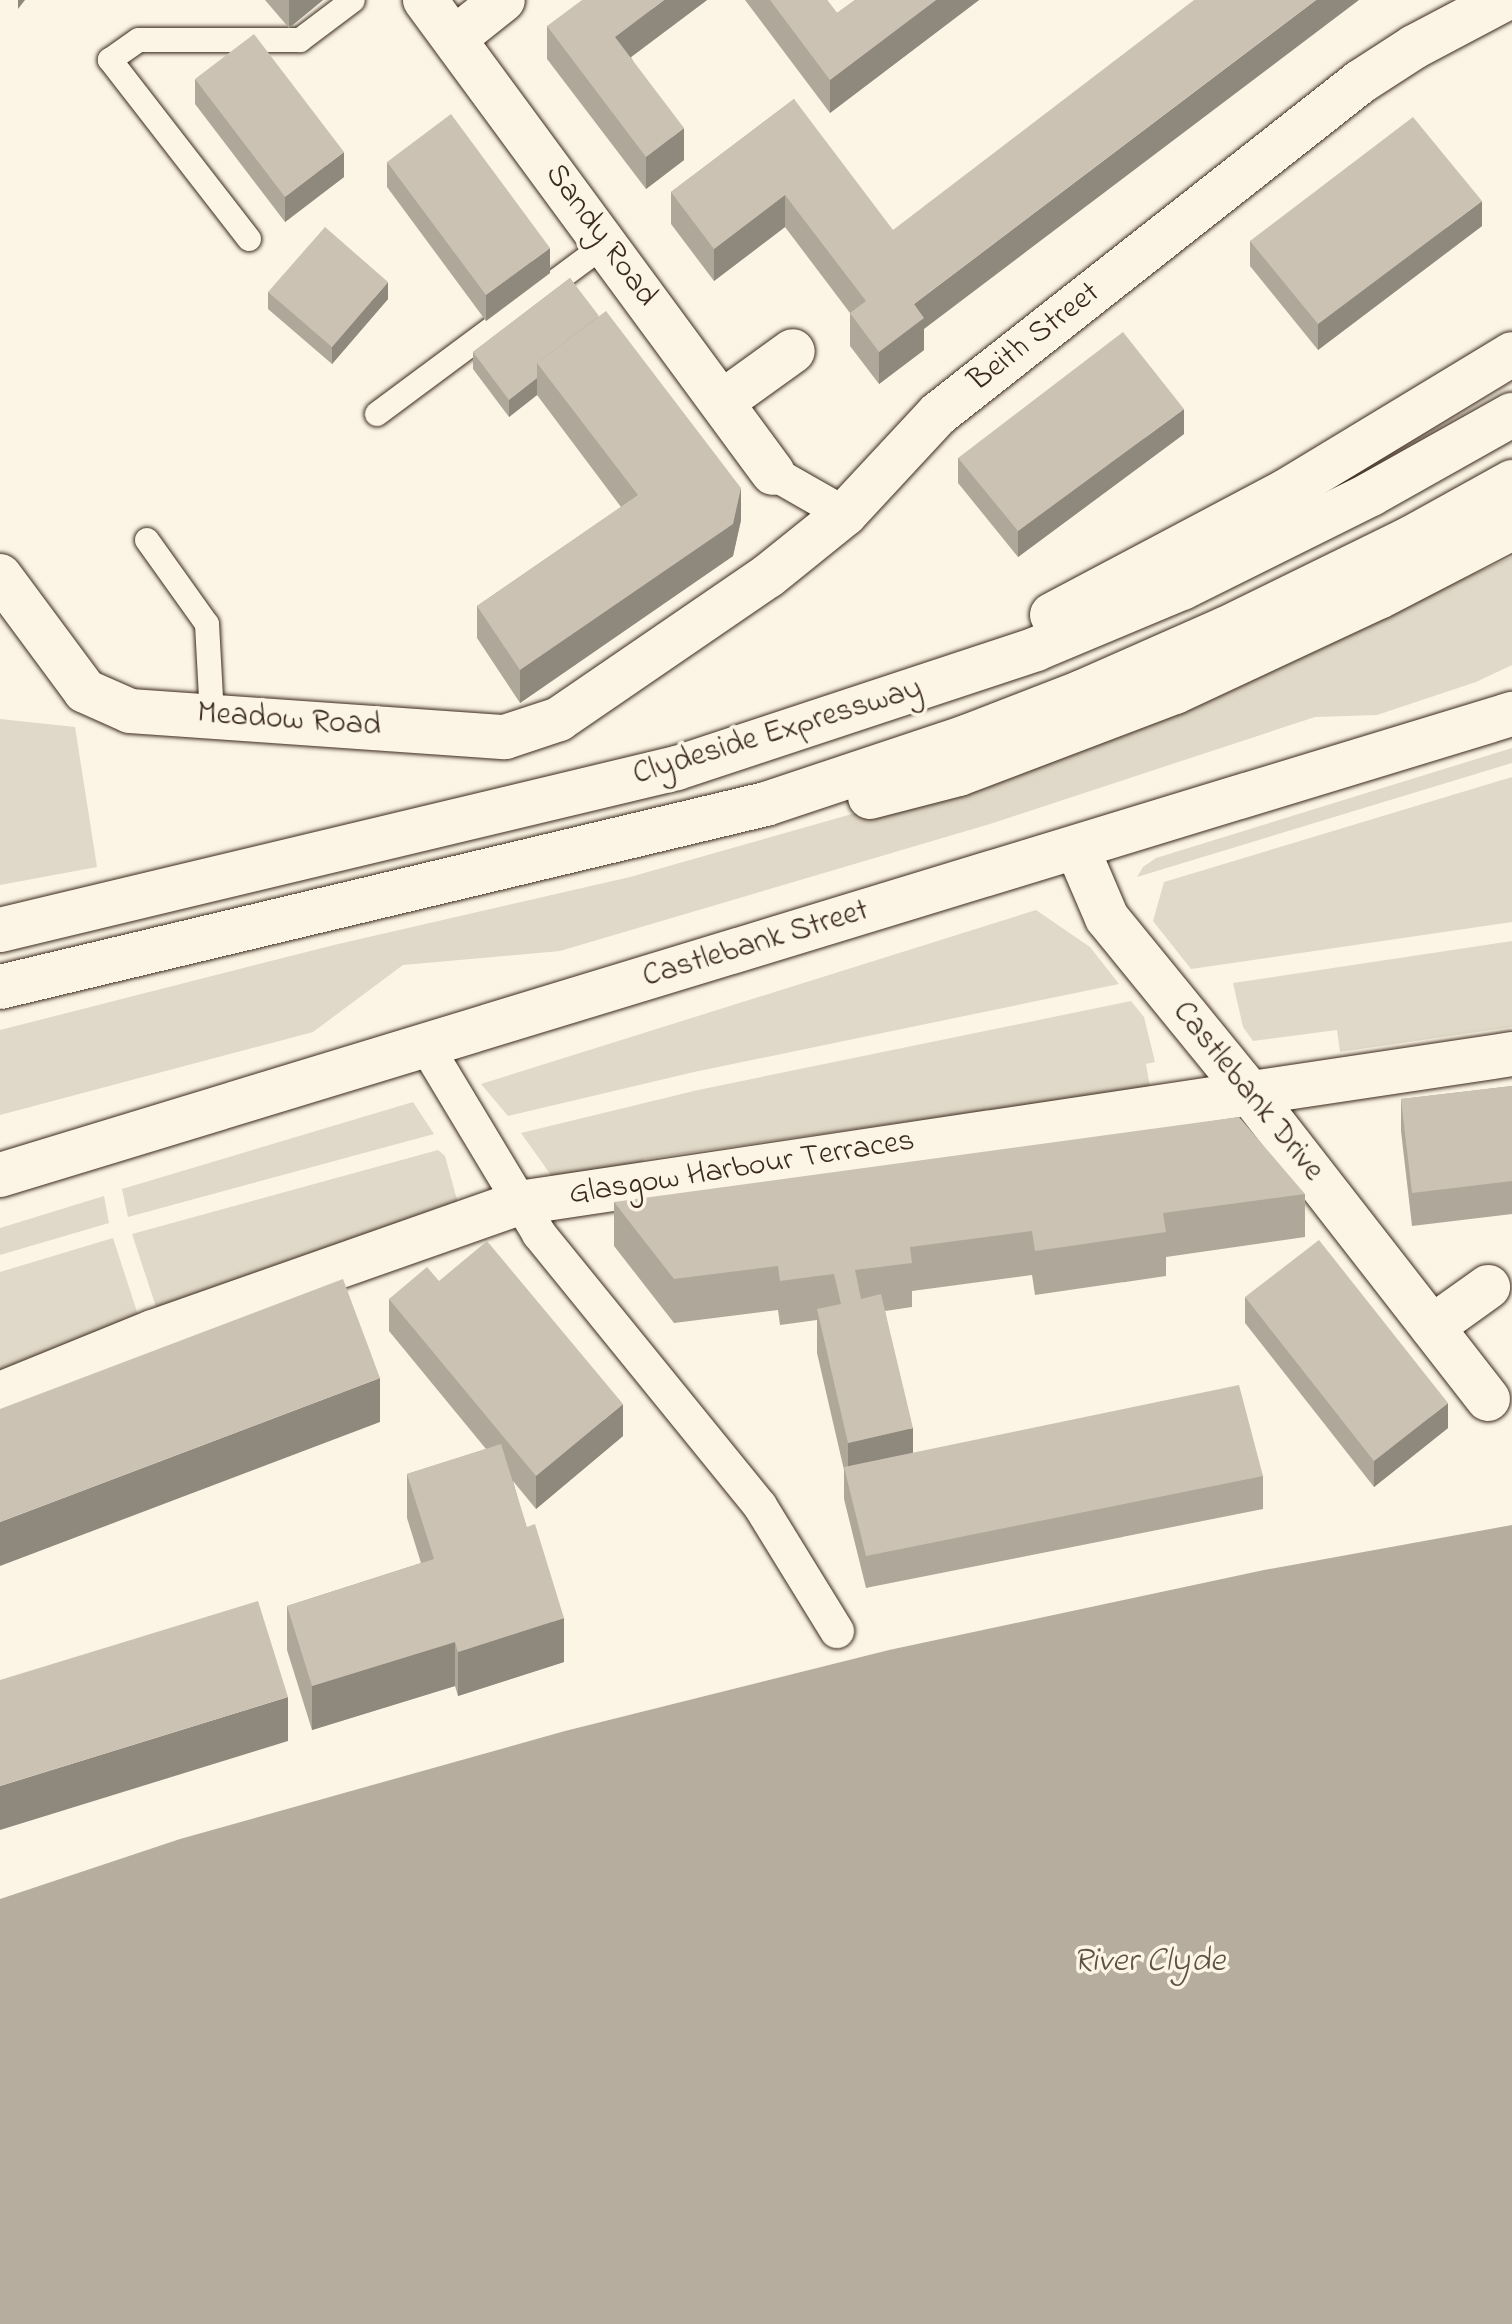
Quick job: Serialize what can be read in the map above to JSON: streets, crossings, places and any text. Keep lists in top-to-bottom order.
{
  "streets": {
    "street": [
      "Sandy Road",
      "Beith Street",
      "Meadow Road",
      "Clydeside Expressway",
      "Castlebank Street",
      "Castlebank Drive",
      "Glasgow Harbour Terraces"
    ]
  },
  "crossings": [
    ["Beith Street", "Meadow Road"],
    ["Castlebank Street", "Castlebank Drive"],
    ["Castlebank Drive", "Glasgow Harbour Terraces"]
  ],
  "water": ["River Clyde"]
}
